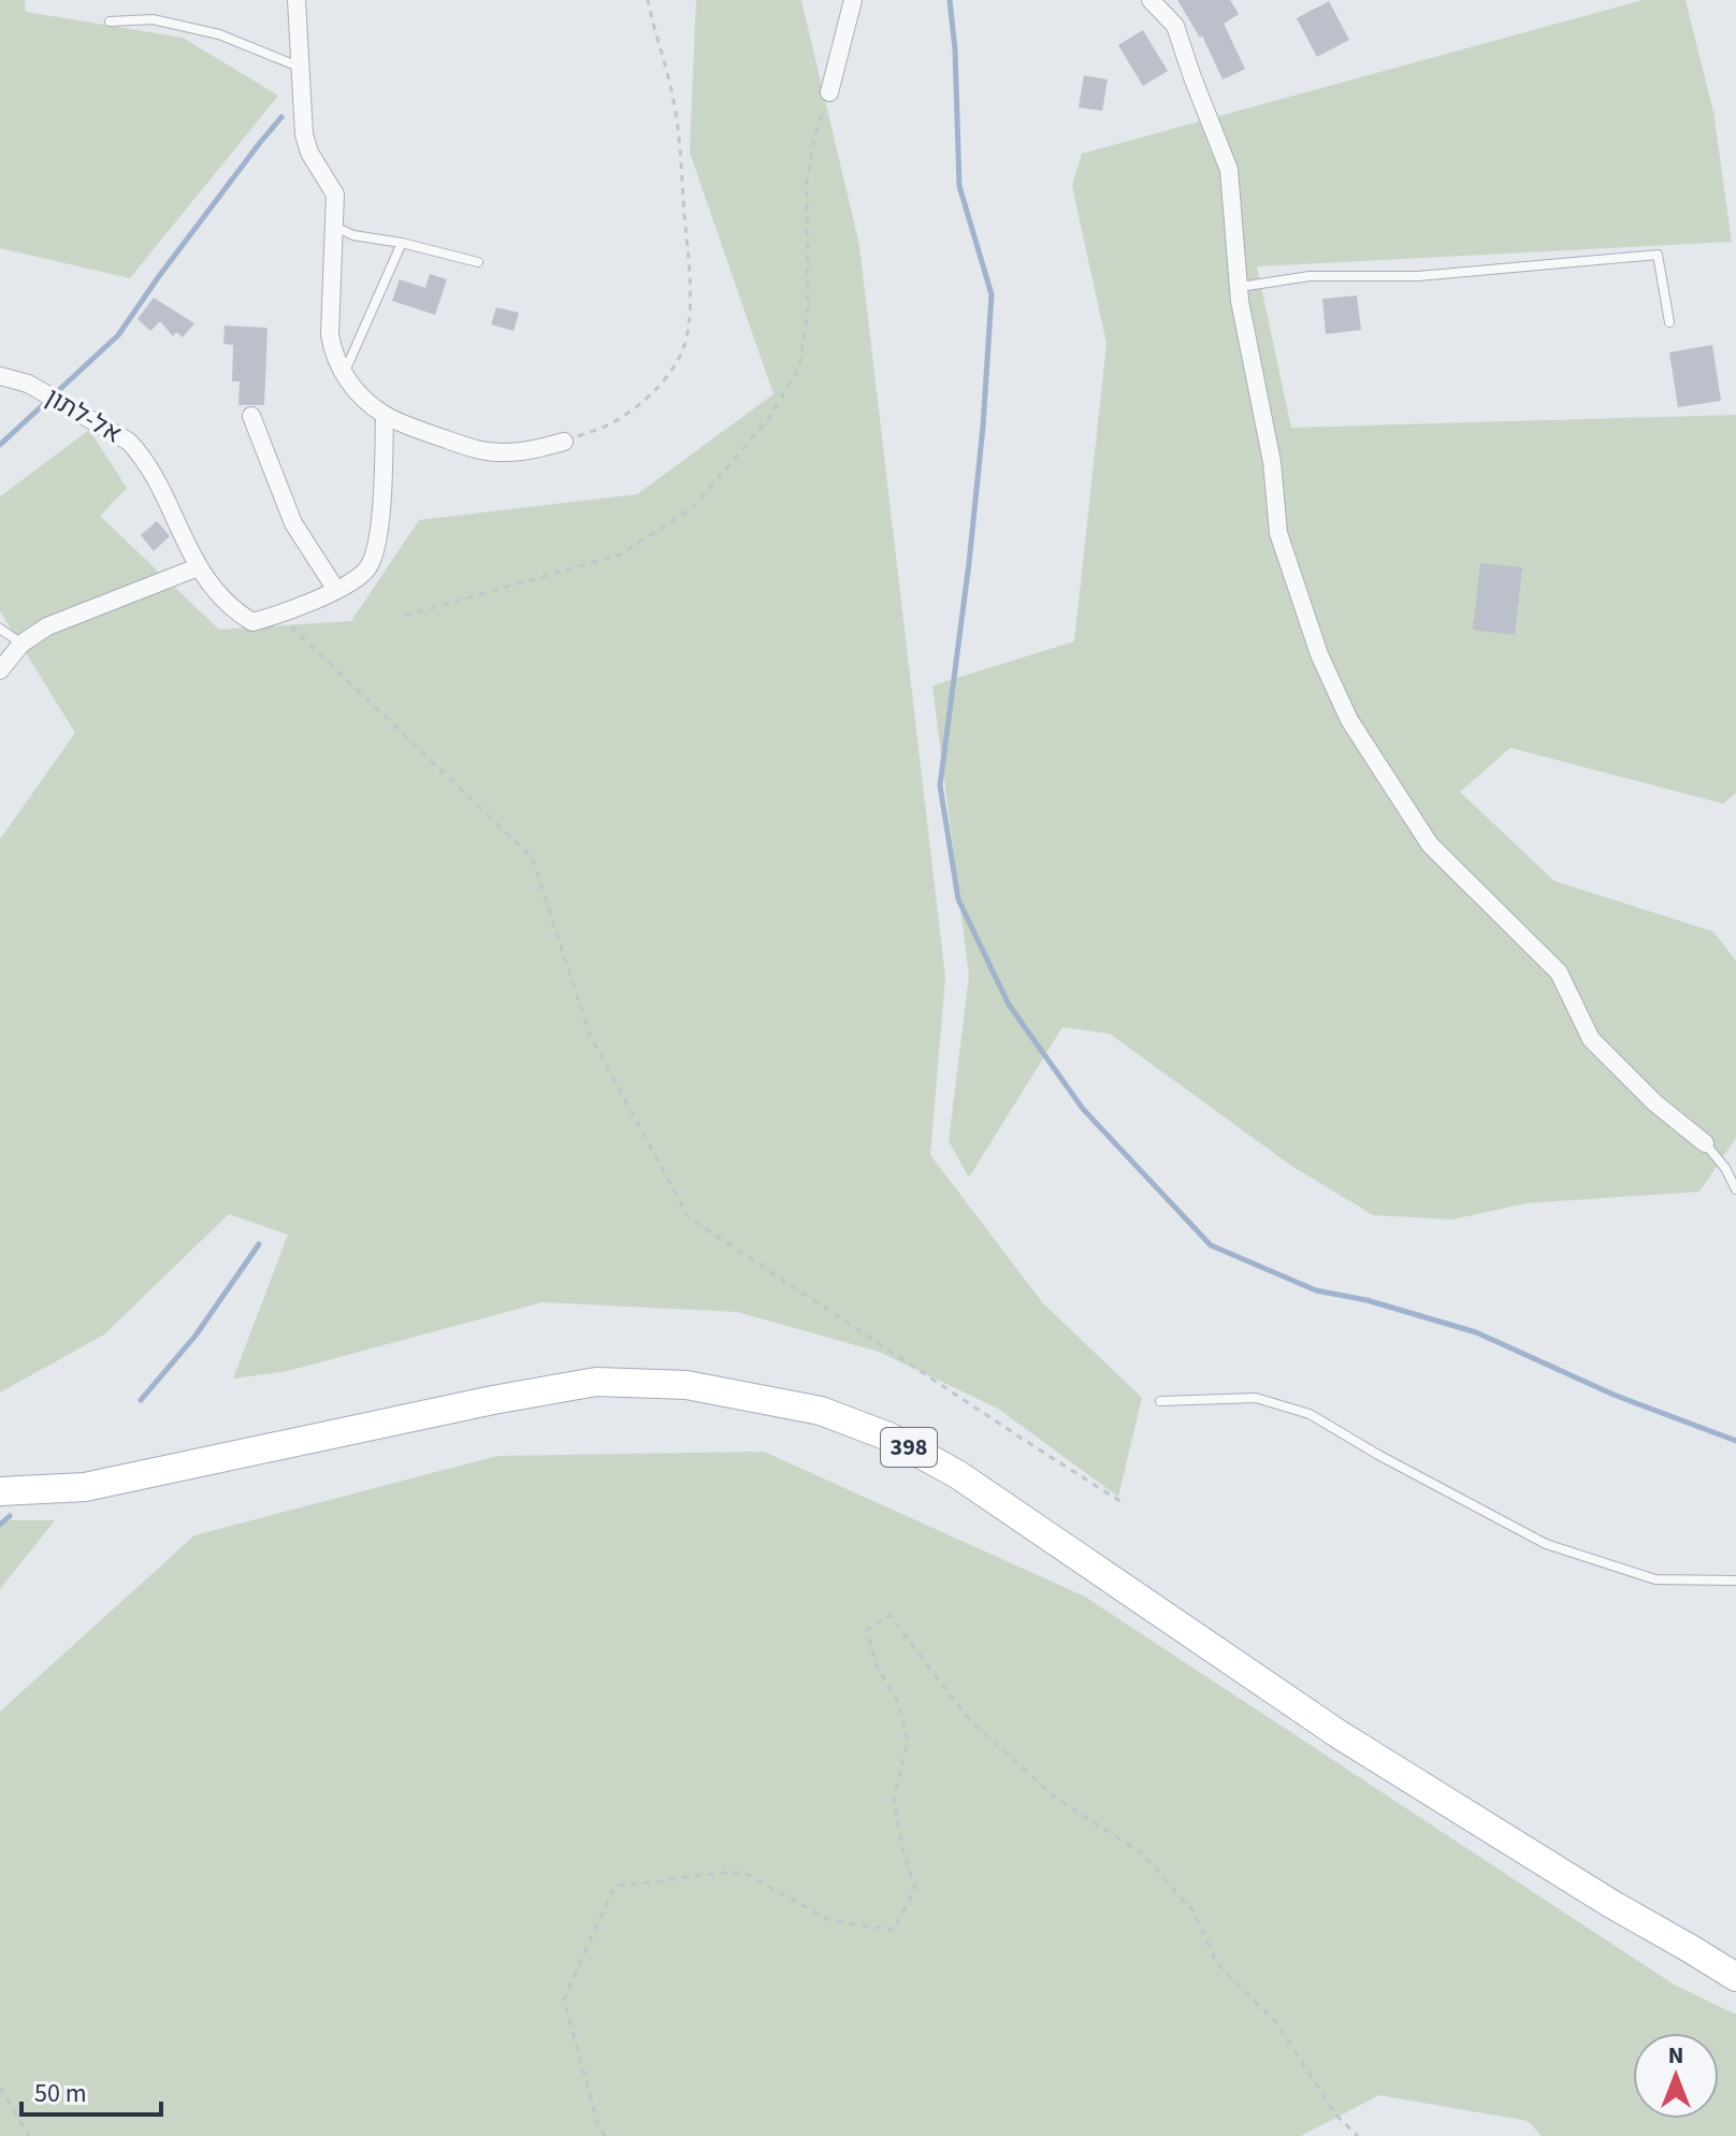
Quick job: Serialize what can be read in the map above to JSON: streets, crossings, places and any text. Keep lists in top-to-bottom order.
{
  "streets": {
    "main road": ["398"],
    "street": ["אל-לתון"]
  },
  "scale_bar": "50 m",
  "north": "top"
}
